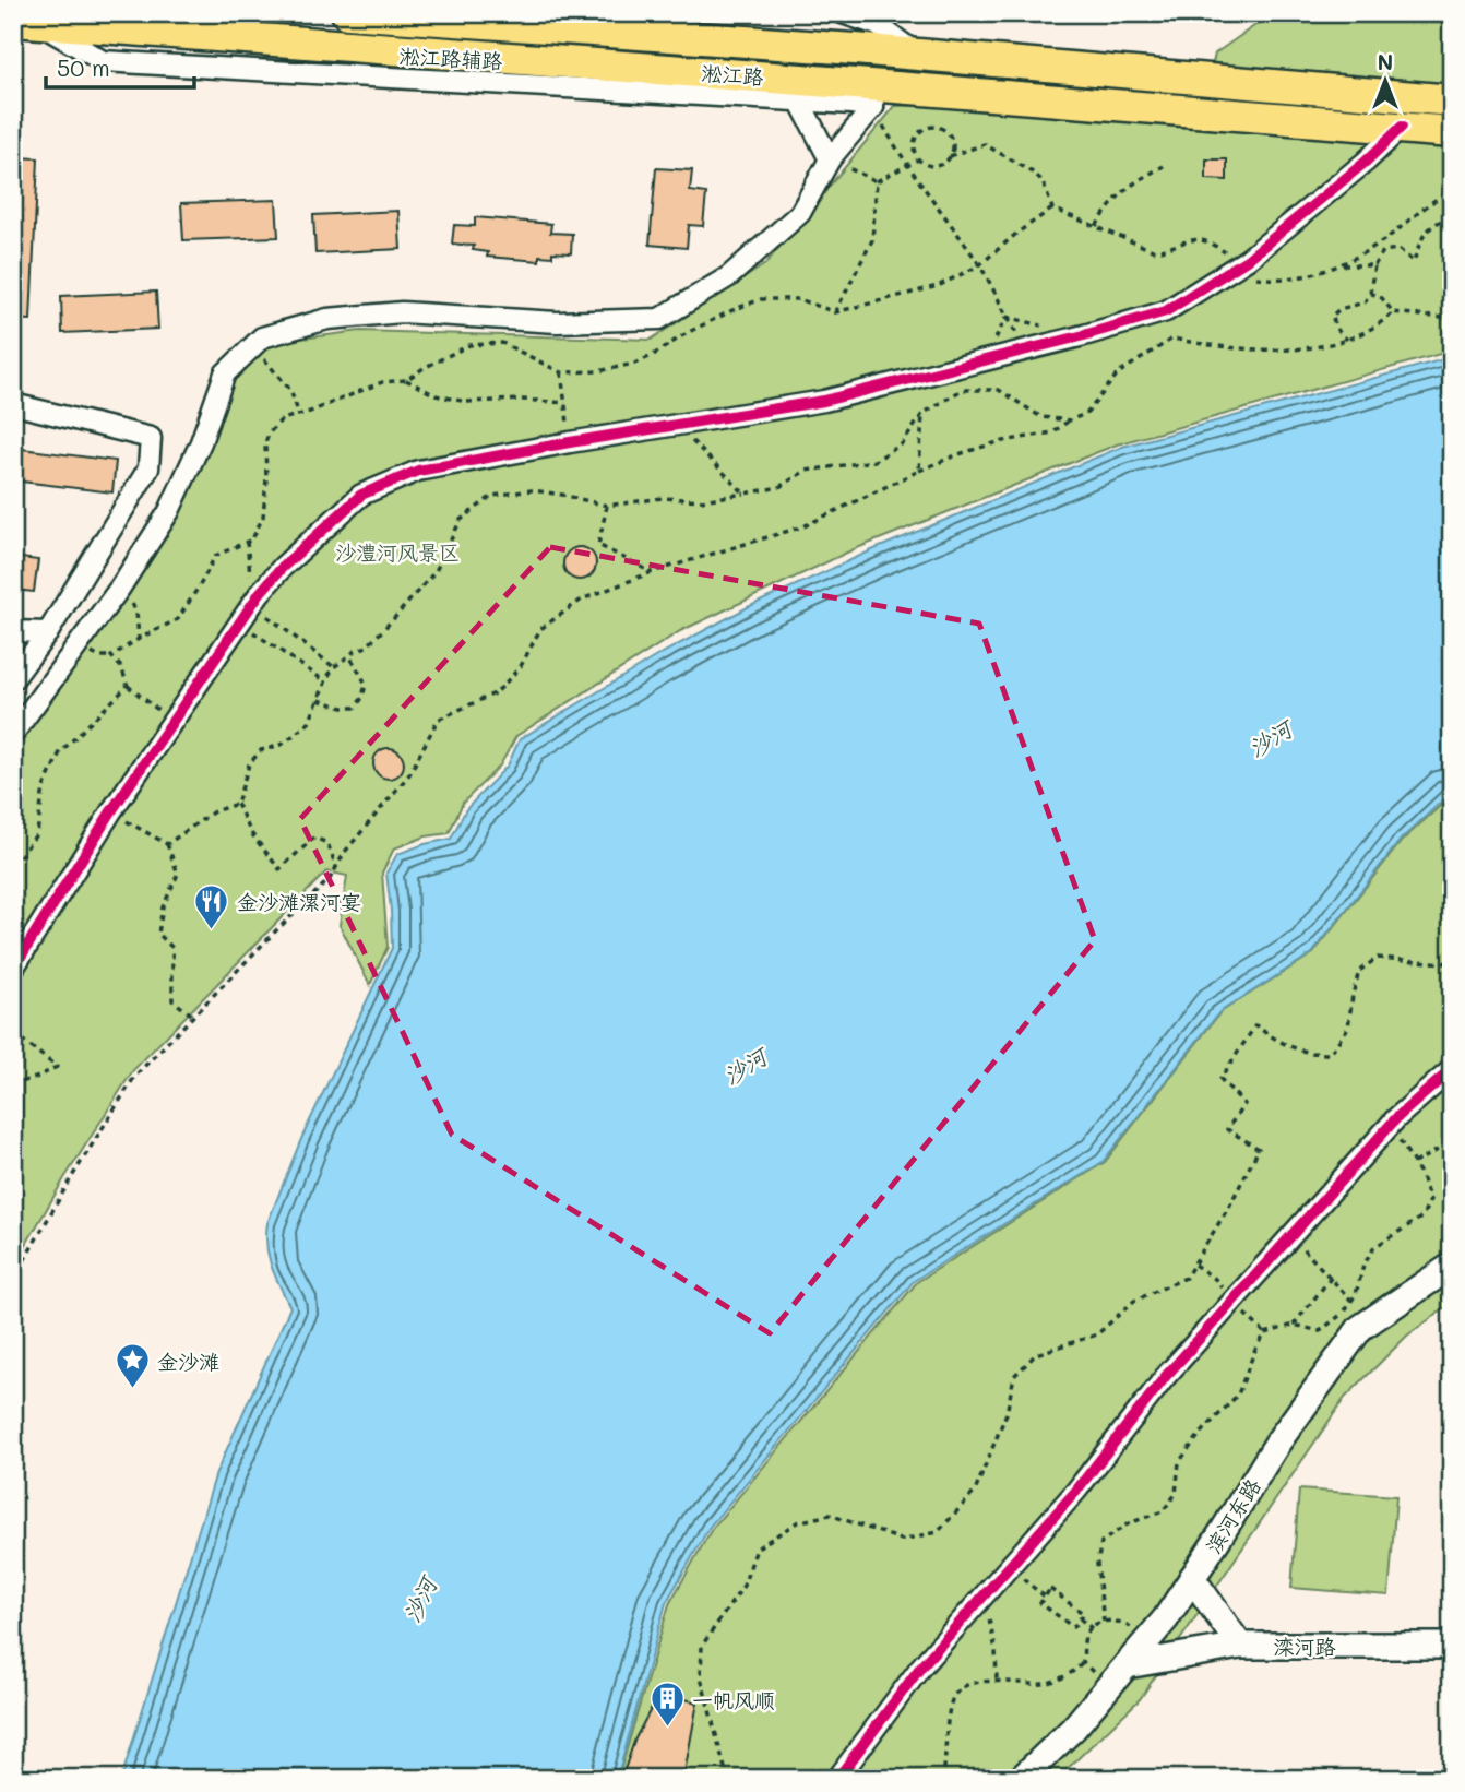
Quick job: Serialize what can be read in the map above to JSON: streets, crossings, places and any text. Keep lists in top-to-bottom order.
{
  "streets": {
    "main road": ["淞江路"],
    "street": ["滨河东路", "滦河路"]
  },
  "crossings": [
    ["滨河东路", "滦河路"]
  ],
  "water": ["沙河"],
  "parks": ["沙澧河风景区"],
  "places": {
    "restaurant": ["金沙滩漯河宴"],
    "place": ["金沙滩"],
    "building": ["一帆风顺"]
  },
  "scale_bar": "50 m",
  "north": "top"
}
